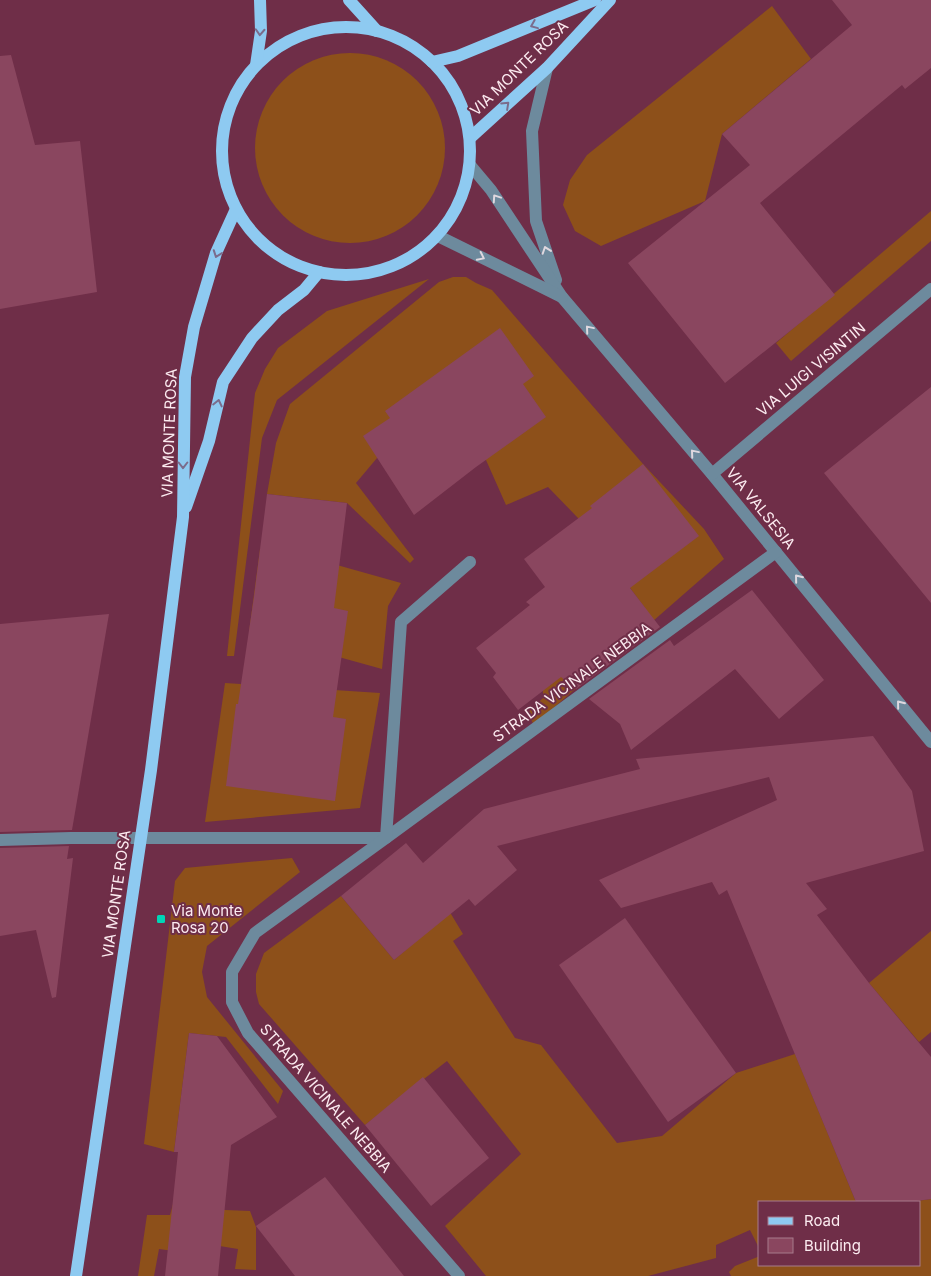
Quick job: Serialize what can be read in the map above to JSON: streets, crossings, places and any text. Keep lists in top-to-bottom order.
{
  "streets": {
    "main road": ["VIA MONTE ROSA"],
    "street": ["VIA LUIGI VISINTIN", "VIA VALSESIA", "STRADA VICINALE NEBBIA"]
  },
  "crossings": [
    ["VIA MONTE ROSA", "VIA VALSESIA"],
    ["VIA LUIGI VISINTIN", "VIA VALSESIA"],
    ["VIA VALSESIA", "STRADA VICINALE NEBBIA"]
  ],
  "places": {
    "transit": ["Via Monte Rosa 20"]
  },
  "legend": ["Road", "Building"]
}
